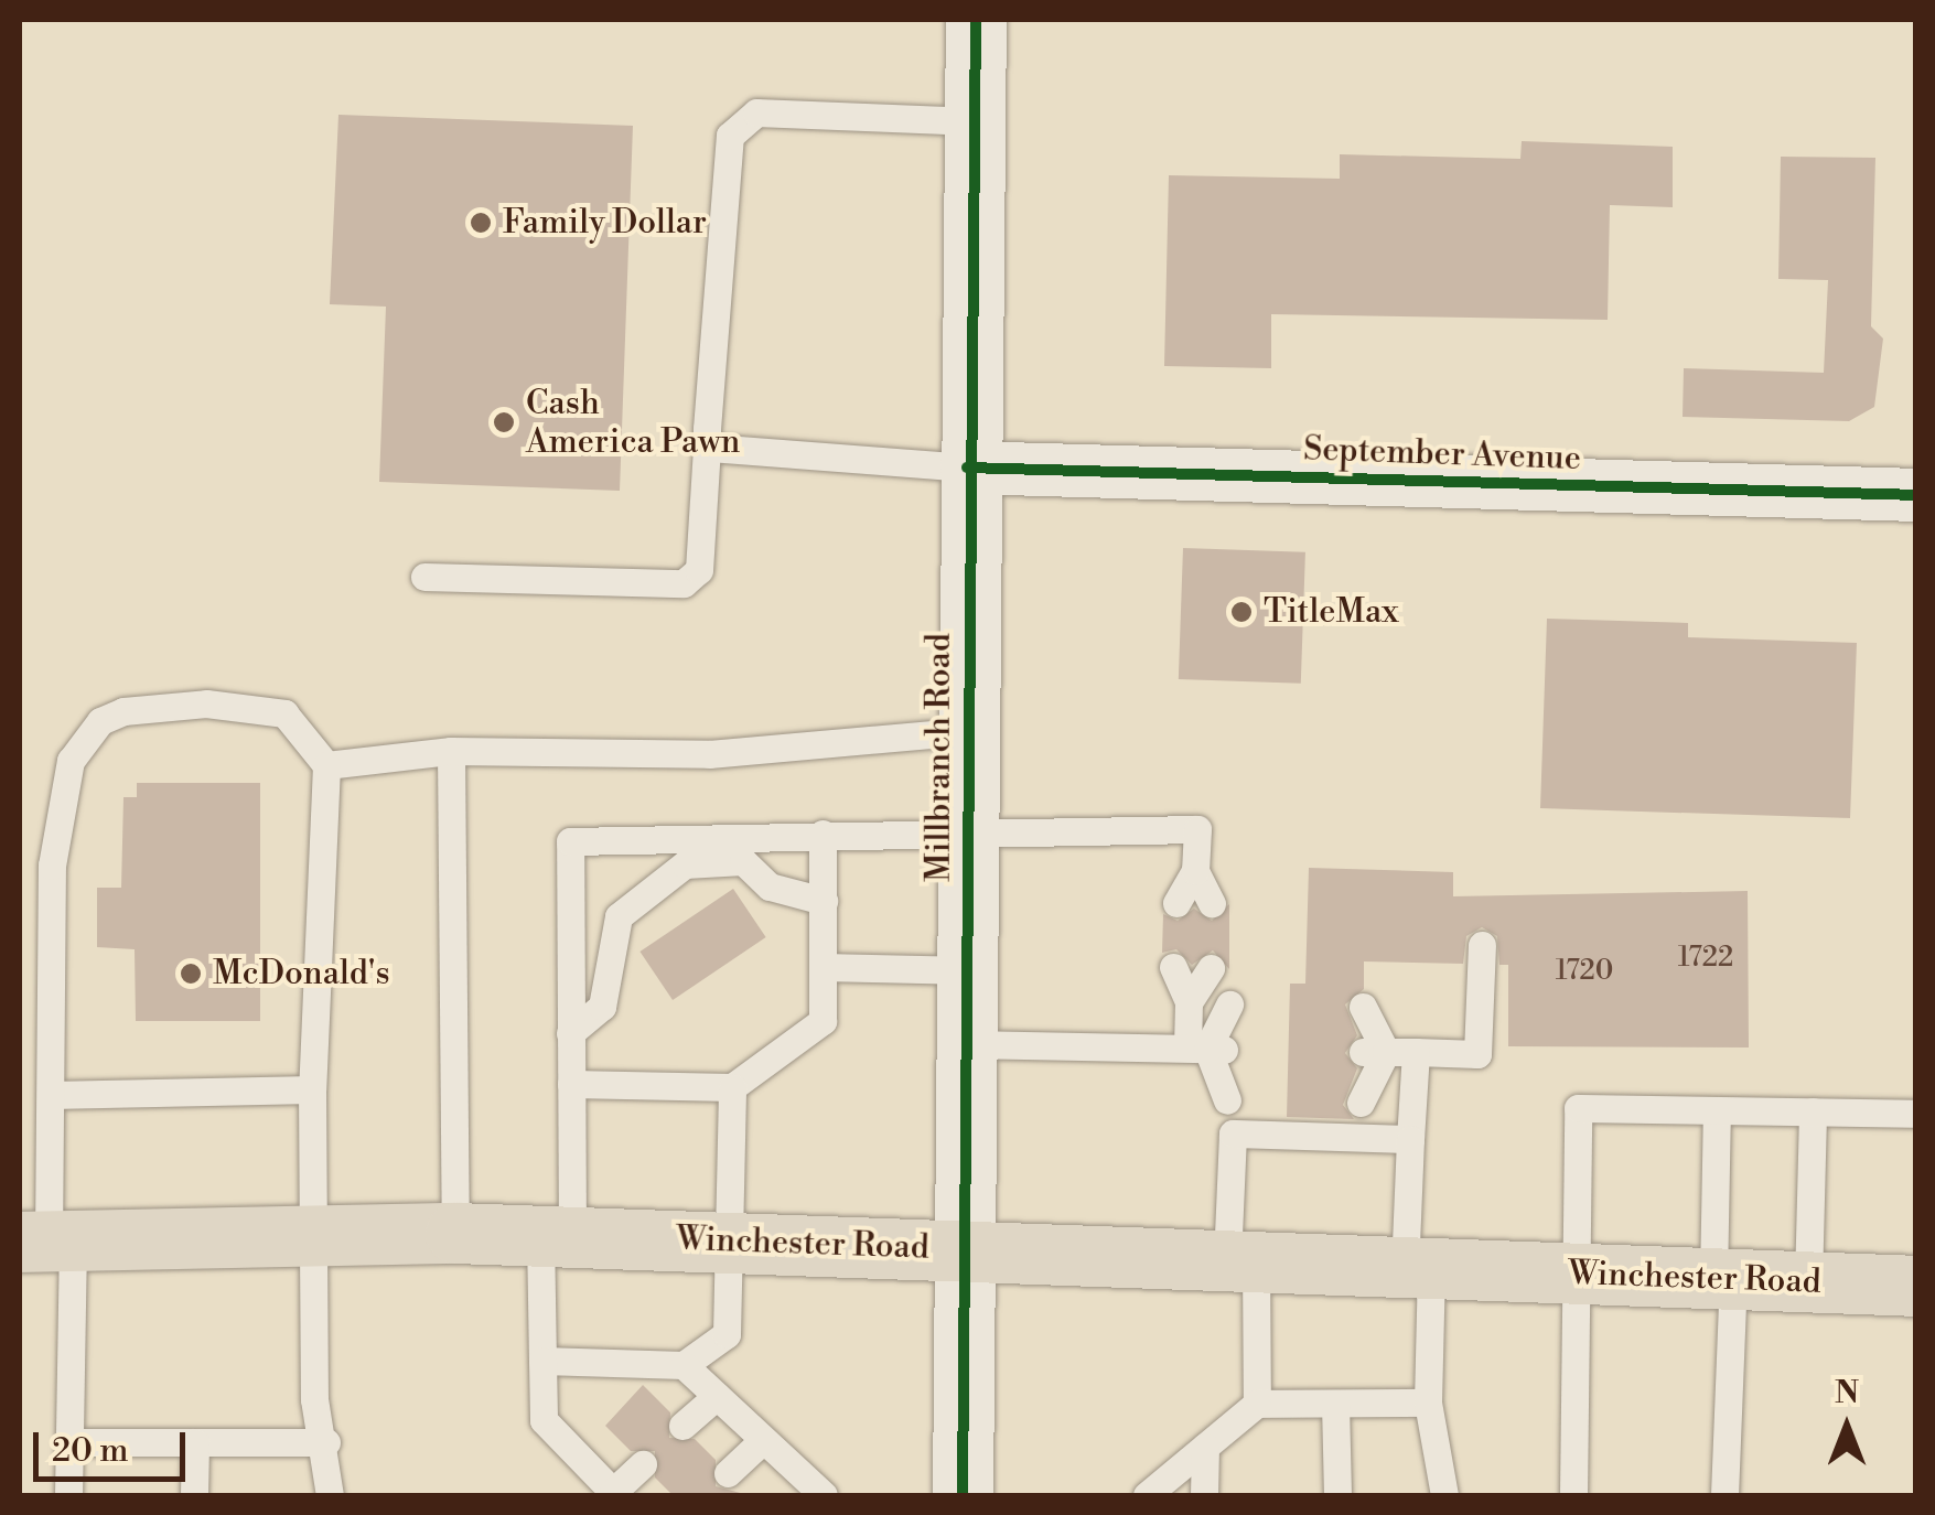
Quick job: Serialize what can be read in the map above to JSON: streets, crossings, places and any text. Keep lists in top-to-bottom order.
{
  "streets": {
    "main road": ["Millbranch Road", "Winchester Road"],
    "street": ["September Avenue"]
  },
  "crossings": [
    ["September Avenue", "Millbranch Road"],
    ["Millbranch Road", "Winchester Road"]
  ],
  "places": [
    "Family Dollar",
    "Cash America Pawn",
    "TitleMax",
    "McDonald's"
  ],
  "house_numbers": ["1722", "1720"],
  "scale_bar": "20 m",
  "north": "top"
}
